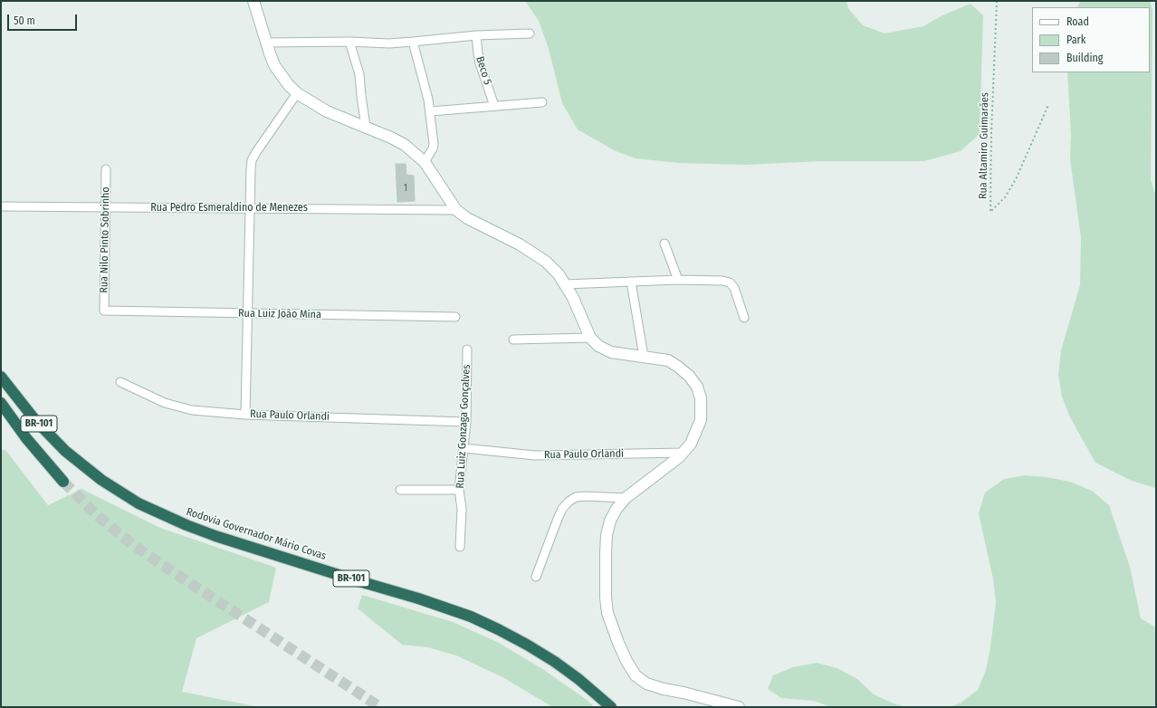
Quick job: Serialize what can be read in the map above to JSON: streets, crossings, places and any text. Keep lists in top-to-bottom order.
{
  "streets": {
    "highway": ["BR-101", "Rodovia Governador Mário Covas"],
    "street": [
      "Beco 5",
      "Rua Pedro Esmeraldino de Menezes",
      "Rua Nilo Pinto Sobrinho",
      "Rua Luiz João Mina",
      "Rua Paulo Orlandi",
      "Rua Luiz Gonzaga Gonçalves"
    ],
    "path": ["Rua Altamiro Guimarães"]
  },
  "crossings": [
    ["Rua Pedro Esmeraldino de Menezes", "Rua Nilo Pinto Sobrinho"],
    ["Rua Nilo Pinto Sobrinho", "Rua Luiz João Mina"],
    ["Rua Paulo Orlandi", "Rua Luiz Gonzaga Gonçalves"]
  ],
  "house_numbers": ["1"],
  "legend": ["Road", "Park", "Building"],
  "scale_bar": "50 m"
}
